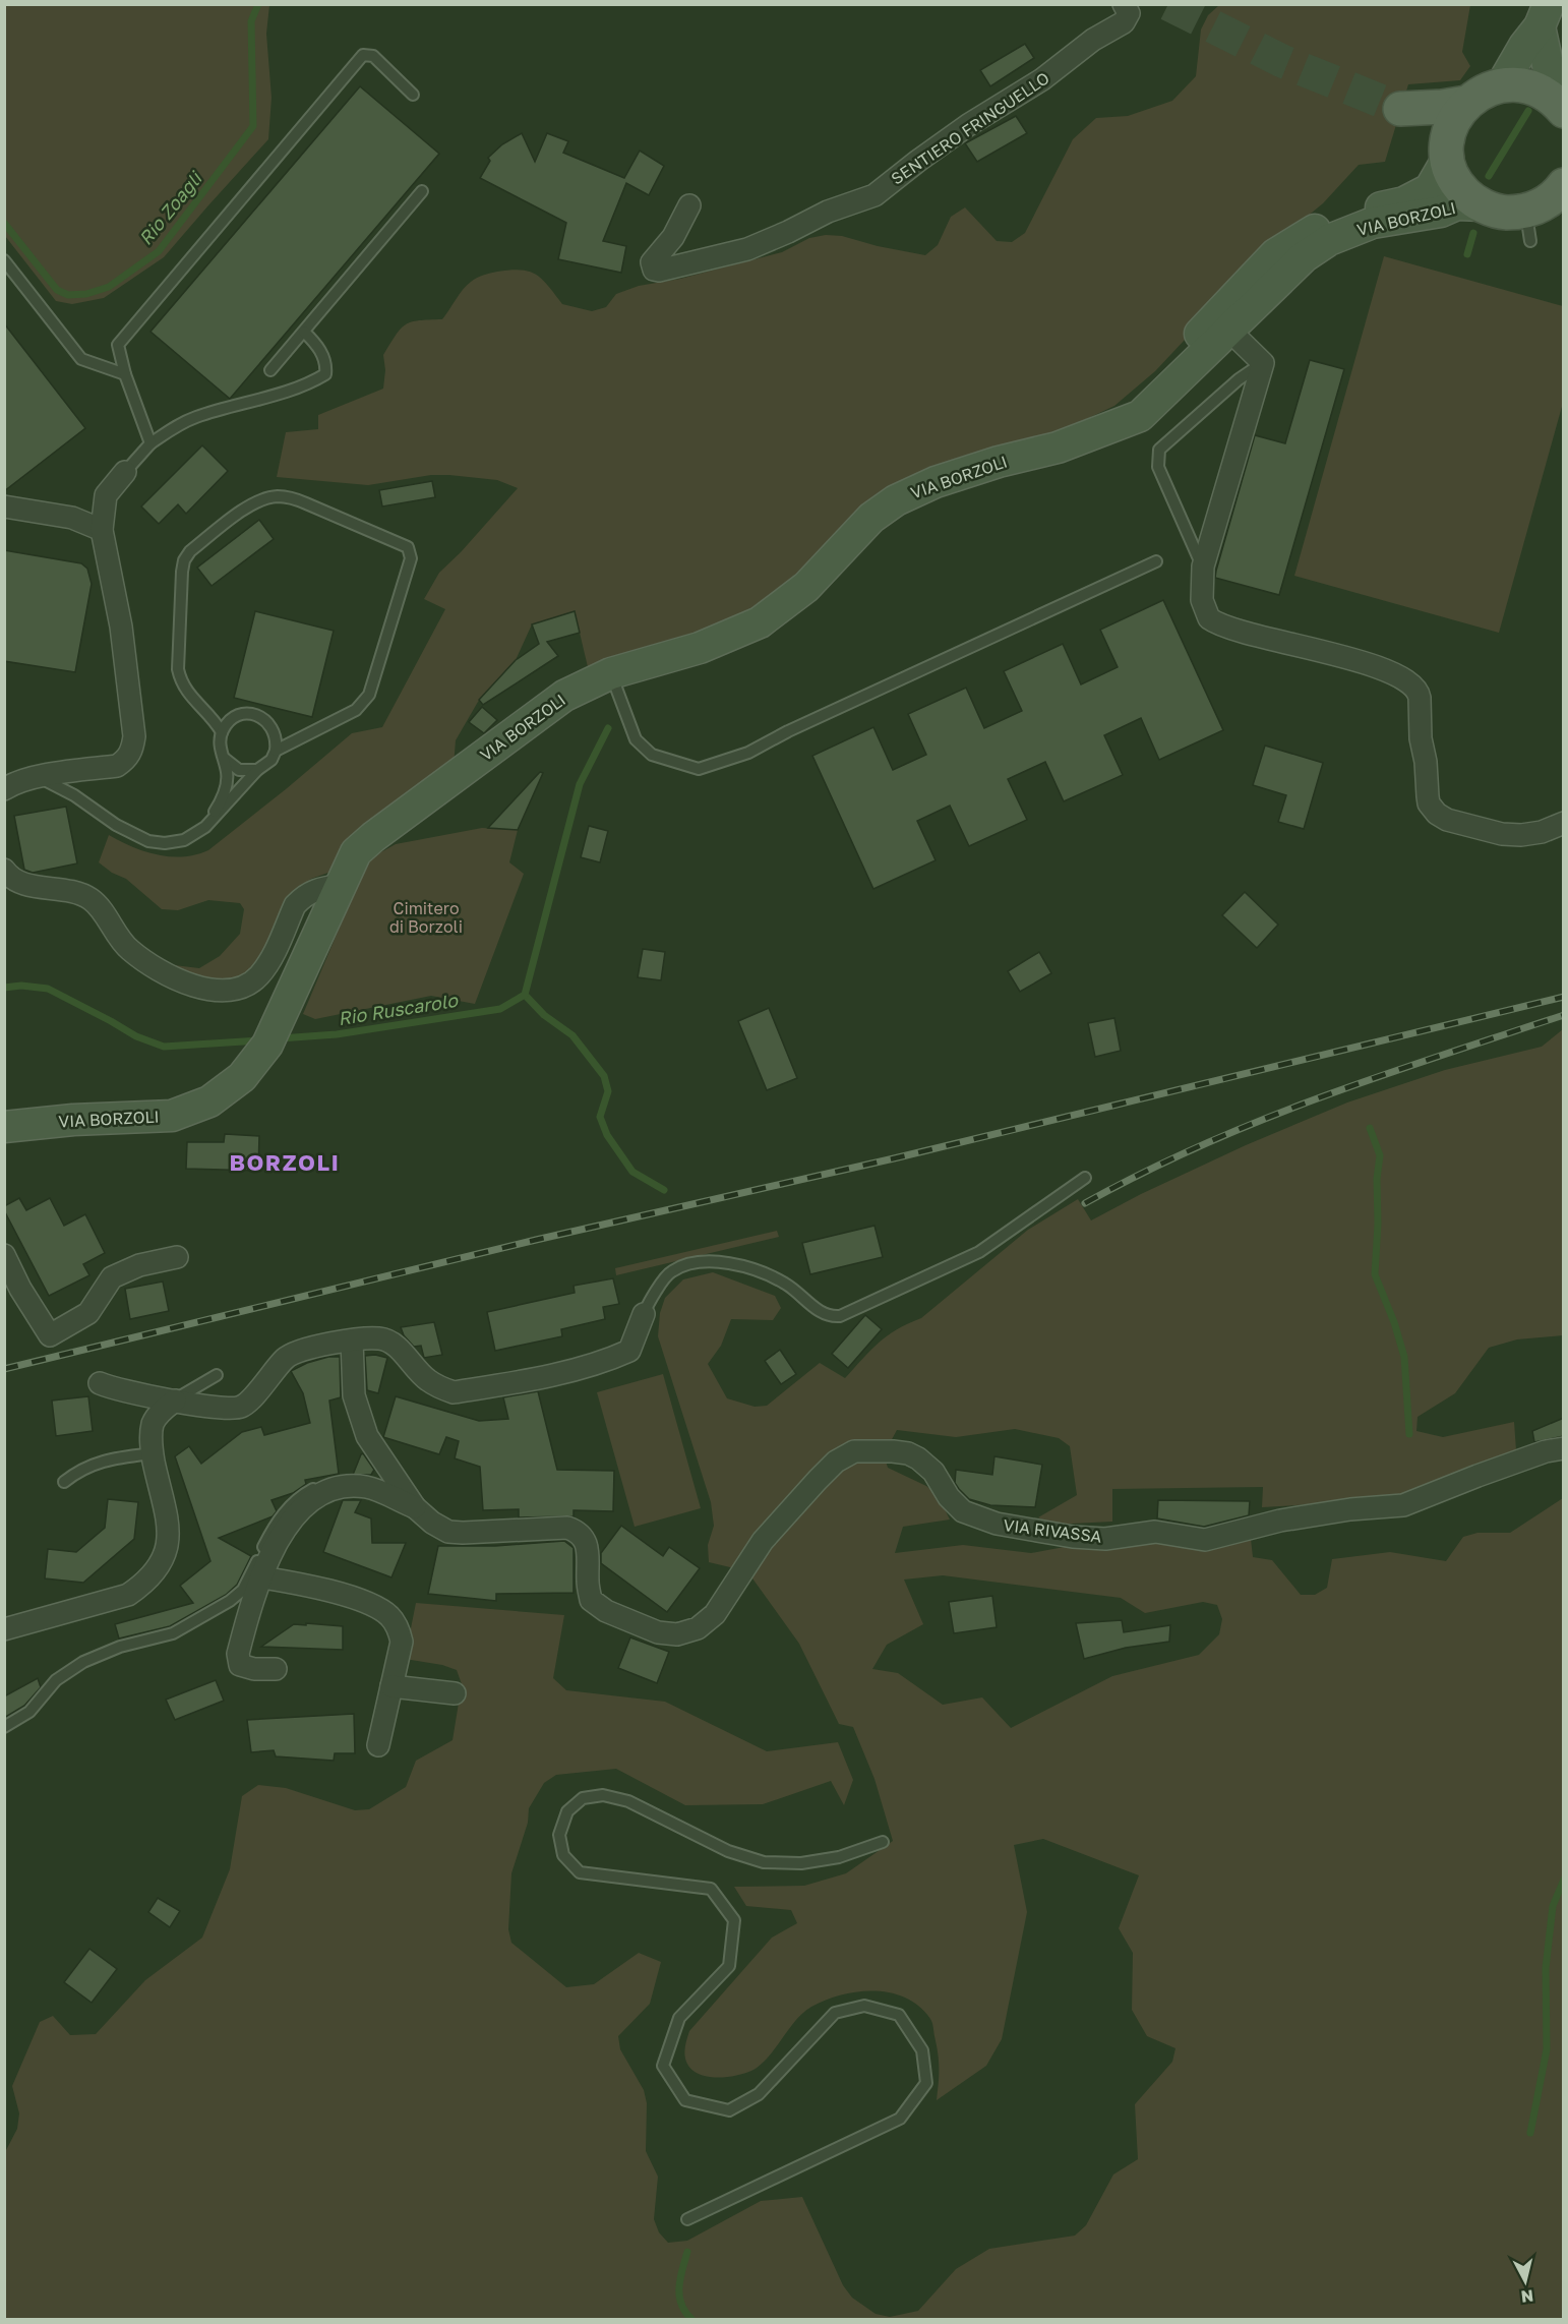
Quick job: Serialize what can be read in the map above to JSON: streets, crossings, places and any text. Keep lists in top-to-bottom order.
{
  "streets": {
    "main road": ["VIA BORZOLI"],
    "street": ["SENTIERO FRINGUELLO", "VIA RIVASSA"]
  },
  "districts": ["BORZOLI"],
  "water": ["Rio Zoagli", "Rio Ruscarolo"],
  "parks": ["Cimitero di Borzoli"],
  "north": "bottom"
}
